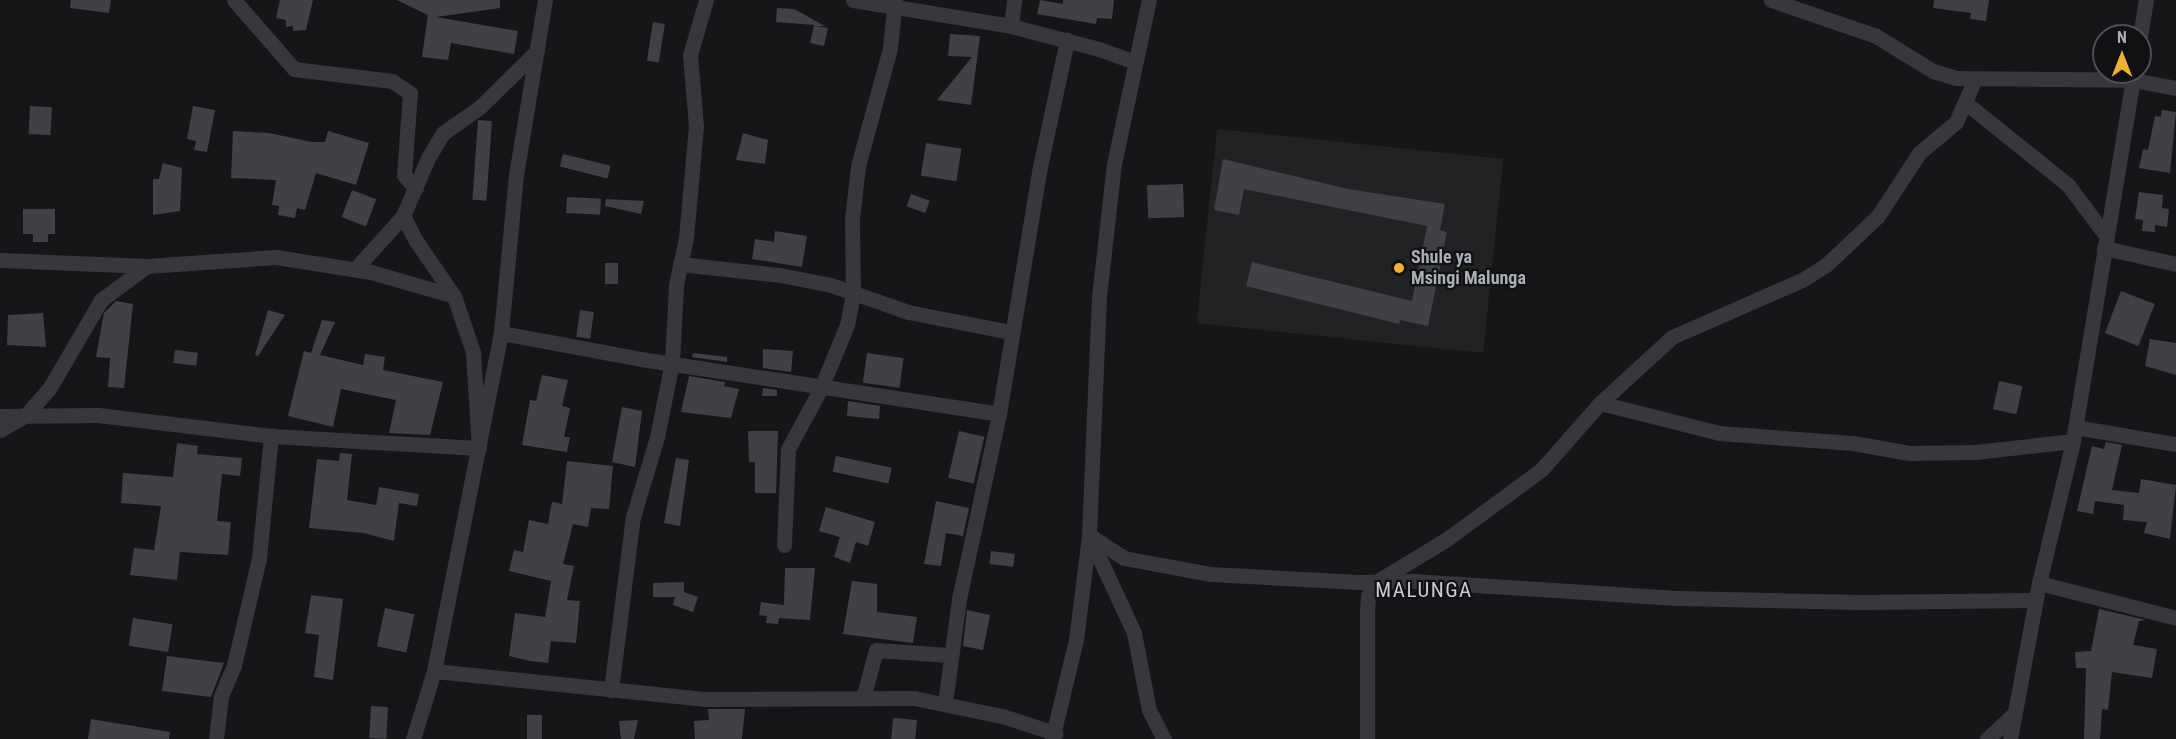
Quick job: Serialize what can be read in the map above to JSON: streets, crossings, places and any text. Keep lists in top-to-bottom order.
{
  "districts": ["MALUNGA"],
  "places": ["Shule ya Msingi Malunga"],
  "north": "top"
}
